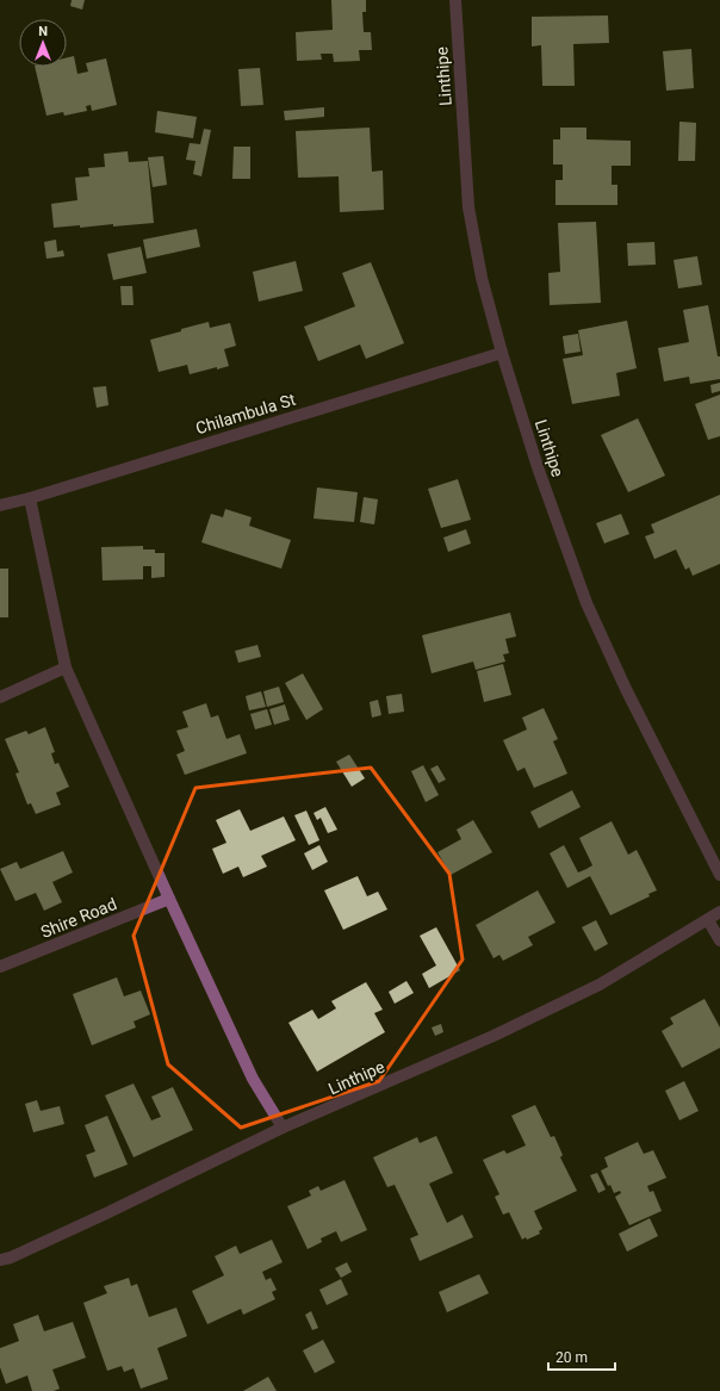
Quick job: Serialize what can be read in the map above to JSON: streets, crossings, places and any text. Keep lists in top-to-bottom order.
{
  "streets": {
    "street": ["Linthipe", "Chilambula St", "Shire Road"]
  },
  "crossings": [
    ["Linthipe", "Chilambula St"]
  ],
  "scale_bar": "20 m",
  "north": "top"
}
